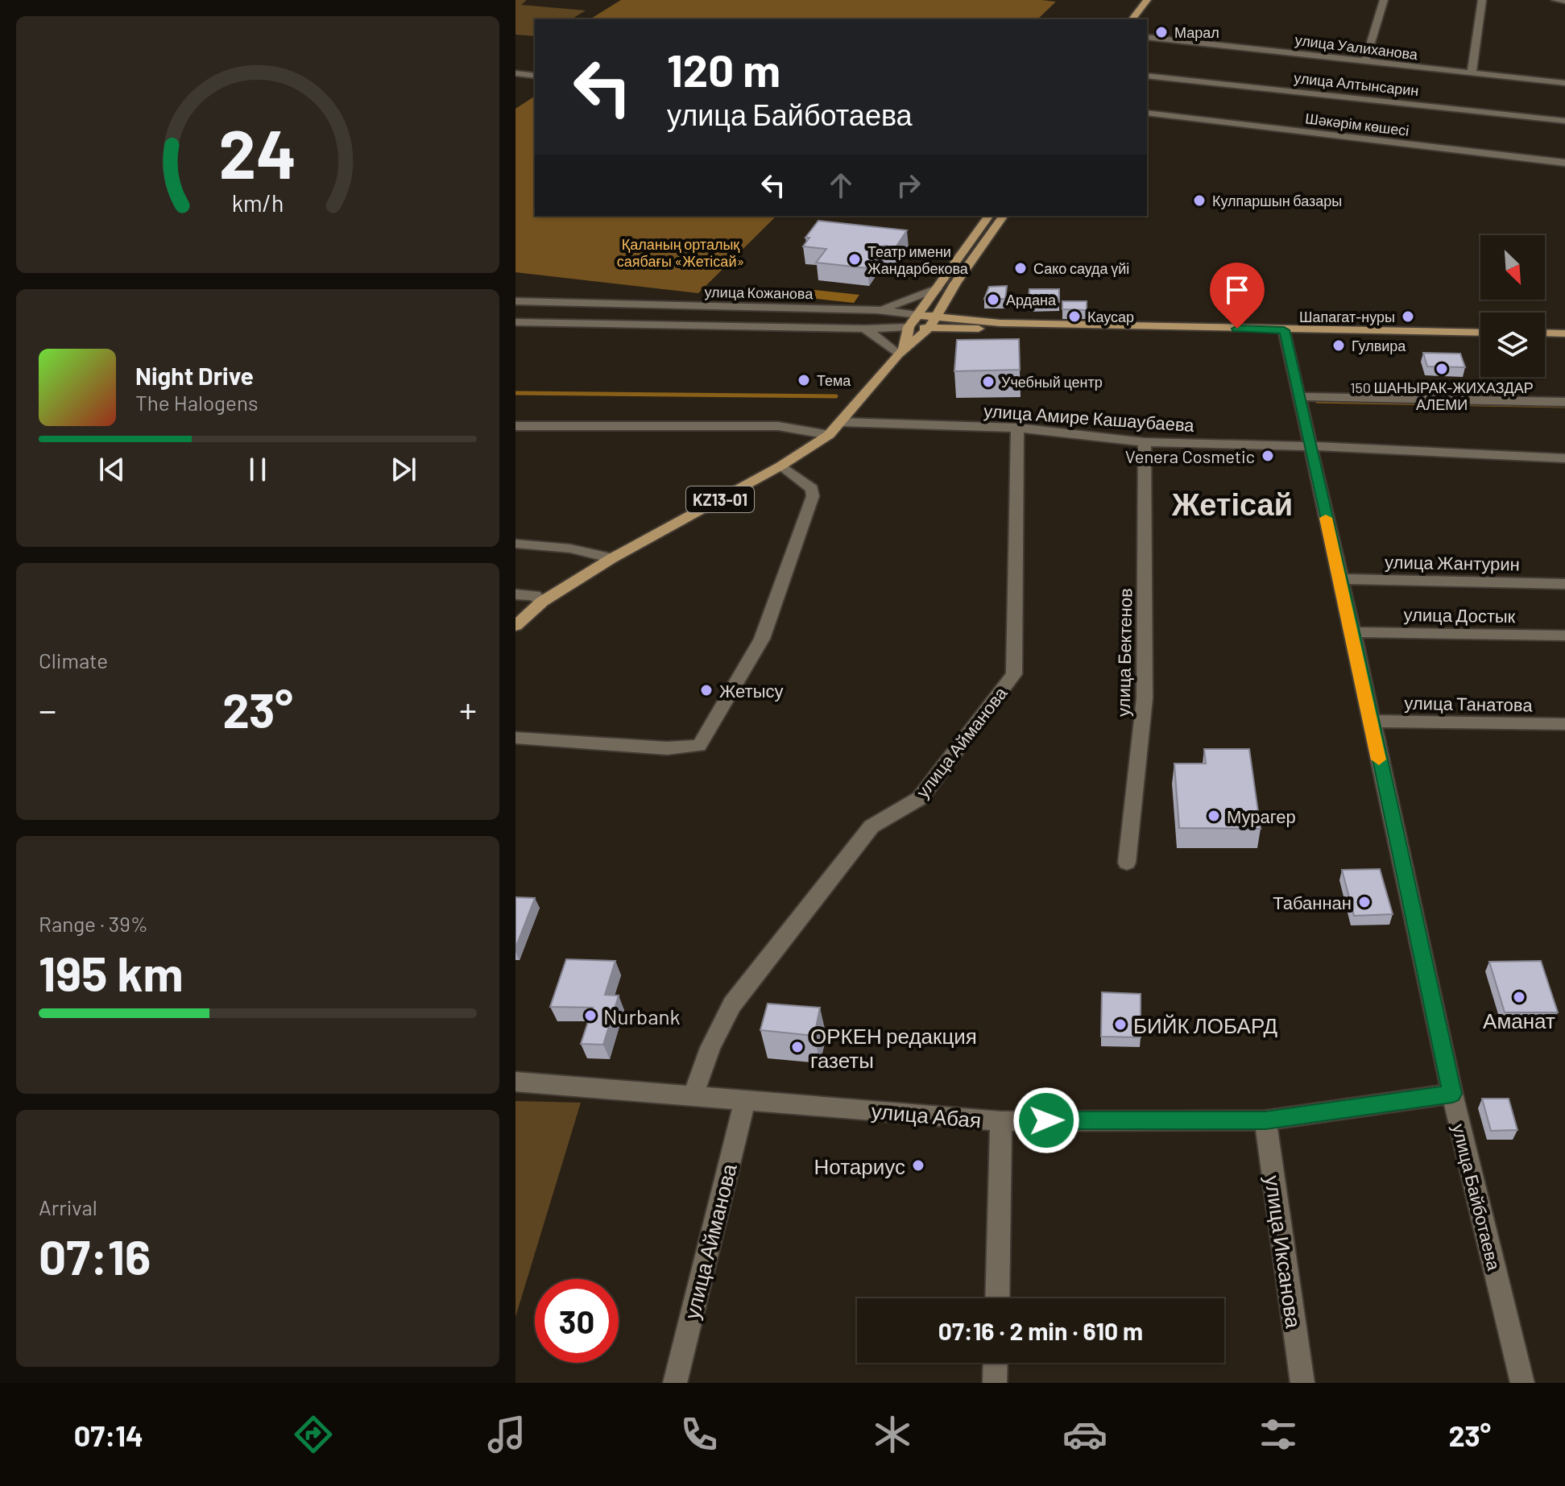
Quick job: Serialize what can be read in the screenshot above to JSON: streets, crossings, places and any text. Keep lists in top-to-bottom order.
{
  "streets": {
    "main road": ["улица Кожанова", "KZ13-01"],
    "street": [
      "улица Уалиханова",
      "улица Алтынсарин",
      "Шәкәрім көшесі",
      "улица Амире Кашаубаева",
      "улица Жантурин",
      "улица Достык",
      "улица Бектенов",
      "улица Танатова",
      "улица Айманова",
      "улица Абая",
      "улица Байботаева",
      "улица Иксанова"
    ]
  },
  "crossings": [
    ["улица Кожанова", "KZ13-01"],
    ["улица Кожанова", "улица Байботаева"],
    ["улица Амире Кашаубаева", "KZ13-01"],
    ["улица Амире Кашаубаева", "улица Бектенов"],
    ["улица Амире Кашаубаева", "улица Айманова"],
    ["улица Амире Кашаубаева", "улица Байботаева"],
    ["улица Жантурин", "улица Байботаева"],
    ["улица Достык", "улица Байботаева"],
    ["улица Танатова", "улица Байботаева"],
    ["улица Айманова", "улица Абая"],
    ["улица Абая", "улица Байботаева"],
    ["улица Абая", "улица Иксанова"]
  ],
  "districts": ["Жетісай"],
  "parks": ["Қаланың орталық саябағы «Жетісай»"],
  "places": [
    "Марал",
    "Кулпаршын базары",
    "Театр имени Жандарбекова",
    "Сако сауда үйі",
    "Ардана",
    "Каусар",
    "Шапагат-нуры",
    "Гулвира",
    "150 ШАНЫРАК-ЖИХАЗДАР АЛЕМИ",
    "Тема",
    "Учебный центр",
    "Venera Cosmetic",
    "Жетысу",
    "Мурагер",
    "Табаннан",
    "Аманат",
    "Nurbank",
    "БИЙК ЛОБАРД",
    "ОРКЕН редакция газеты",
    "Нотариус"
  ],
  "north": "bottom right",
  "page": {
    "turn": ["120 m", "улица Байботаева"],
    "song": ["Night Drive", "The Halogens"],
    "tile": [
      "Climate",
      ["Range · 39%", "195 km"],
      ["Arrival", "07:16"]
    ],
    "heat": ["−", "23°", "+"],
    "limit": "30",
    "trip": "07:16 · 2 min · 610 m",
    "tabs": ["07:14", "23°"],
    "gauge": ["24", "km/h"]
  }
}
